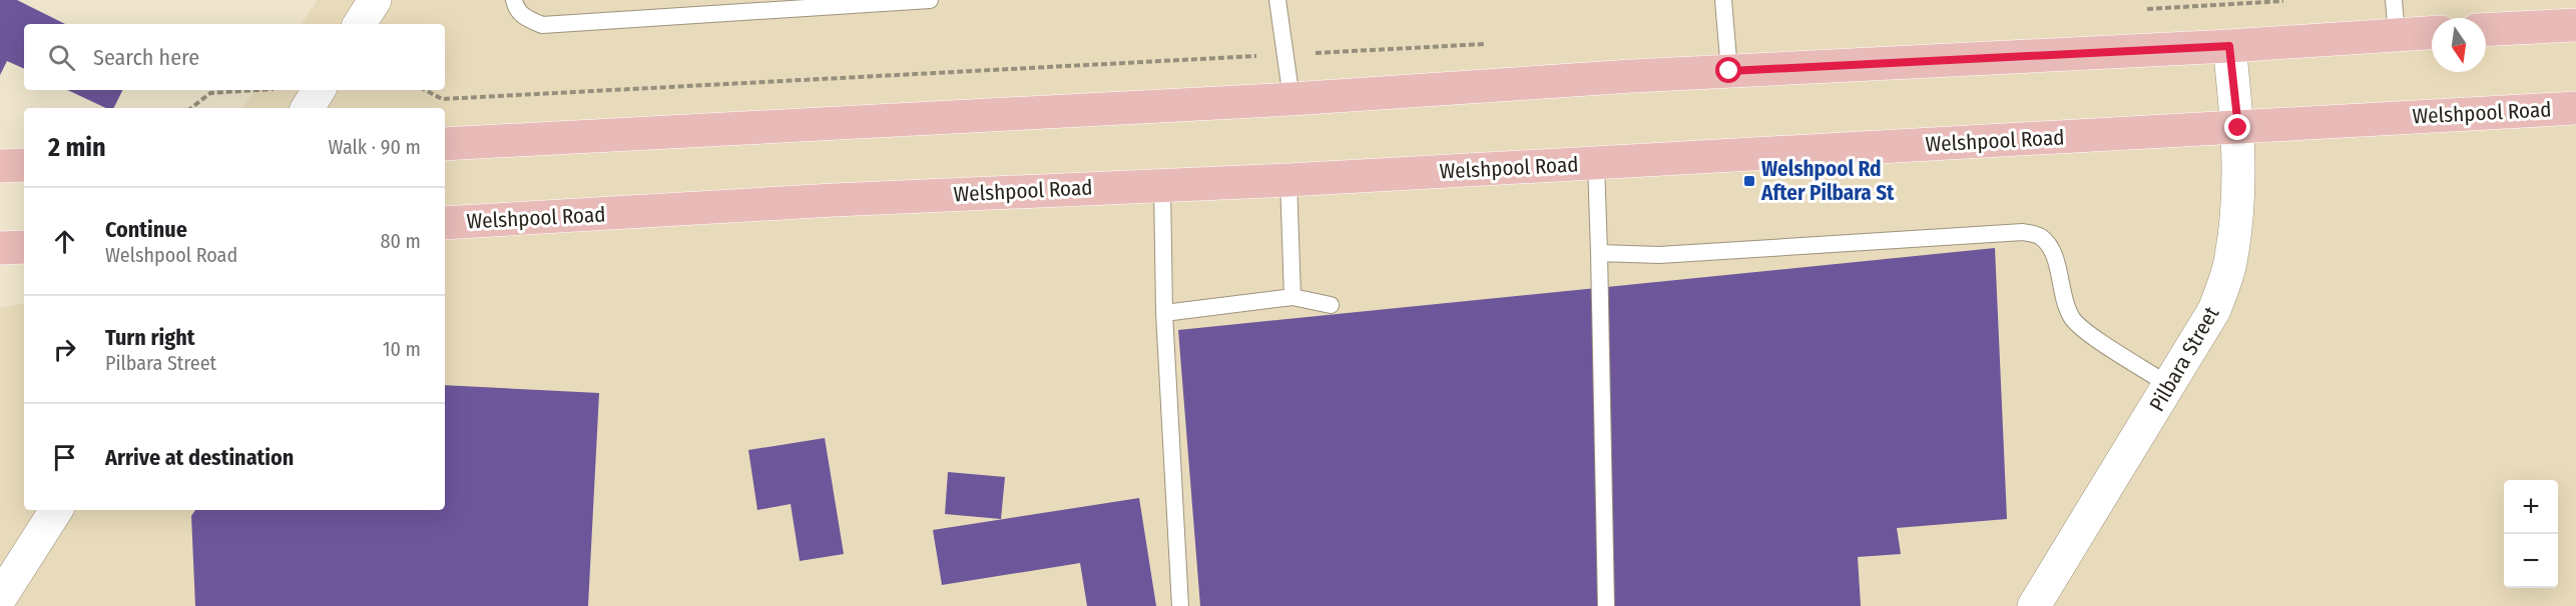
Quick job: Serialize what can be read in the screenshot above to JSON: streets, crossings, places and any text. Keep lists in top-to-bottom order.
{
  "streets": {
    "main road": ["Welshpool Road", "Pilbara Street"]
  },
  "crossings": [
    ["Welshpool Road", "Pilbara Street"]
  ],
  "places": {
    "transit": ["Welshpool Rd After Pilbara St"]
  },
  "north": "bottom",
  "page": {
    "search": "Search here",
    "heading": ["2 min", "Walk · 90 m"],
    "list": [
      ["Continue", "Welshpool Road", "80 m"],
      ["Turn right", "Pilbara Street", "10 m"],
      "Arrive at destination"
    ],
    "map_buttons": ["+", "−"]
  }
}
